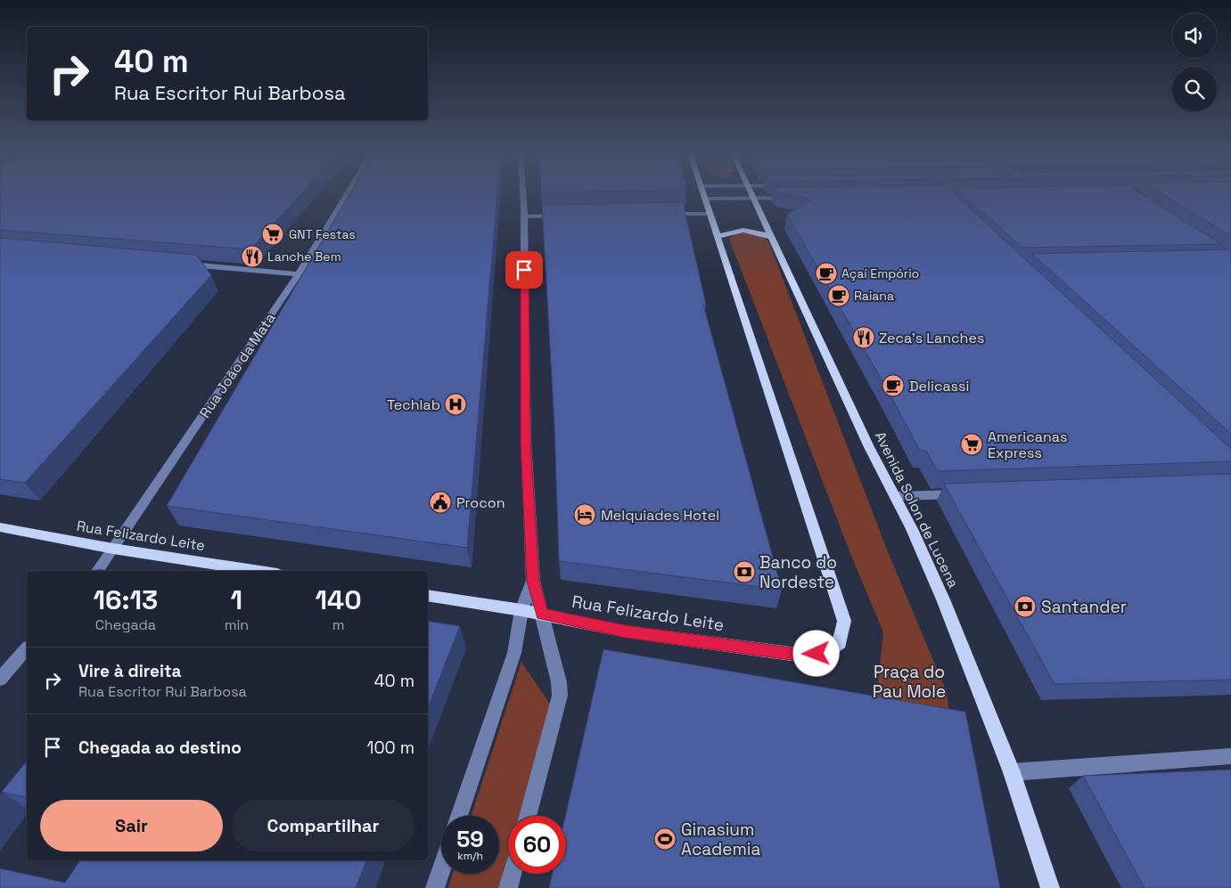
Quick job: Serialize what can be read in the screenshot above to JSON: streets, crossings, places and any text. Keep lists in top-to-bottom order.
{
  "streets": {
    "main road": ["Avenida Solon de Lucena", "Rua Felizardo Leite"],
    "street": ["Rua João da Mata"]
  },
  "crossings": [
    ["Rua João da Mata", "Rua Felizardo Leite"]
  ],
  "parks": ["Praça do Pau Mole"],
  "places": {
    "supermarket": ["GNT Festas", "Americanas Express"],
    "restaurant": ["Lanche Bem", "Zeca's Lanches"],
    "cafe": ["Açaí Empório", "Raiana", "Delicassi"],
    "hospital": ["Techlab"],
    "public building": ["Procon"],
    "hotel": ["Melquiades Hotel"],
    "bank": ["Banco do Nordeste", "Santander"],
    "sports": ["Ginasium Academia"]
  },
  "page": {
    "turn": ["40 m", "Rua Escritor Rui Barbosa"],
    "eta": [
      "16:13",
      "Chegada",
      "1",
      "min",
      "140",
      "m"
    ],
    "list": [
      {
        "name": "Vire à direita",
        "note": "Rua Escritor Rui Barbosa",
        "value": "40 m"
      },
      {
        "name": "Chegada ao destino",
        "value": "100 m"
      }
    ],
    "buttons": ["Sair", "Compartilhar"],
    "speed": "59 km/h",
    "limit": "60"
  }
}
